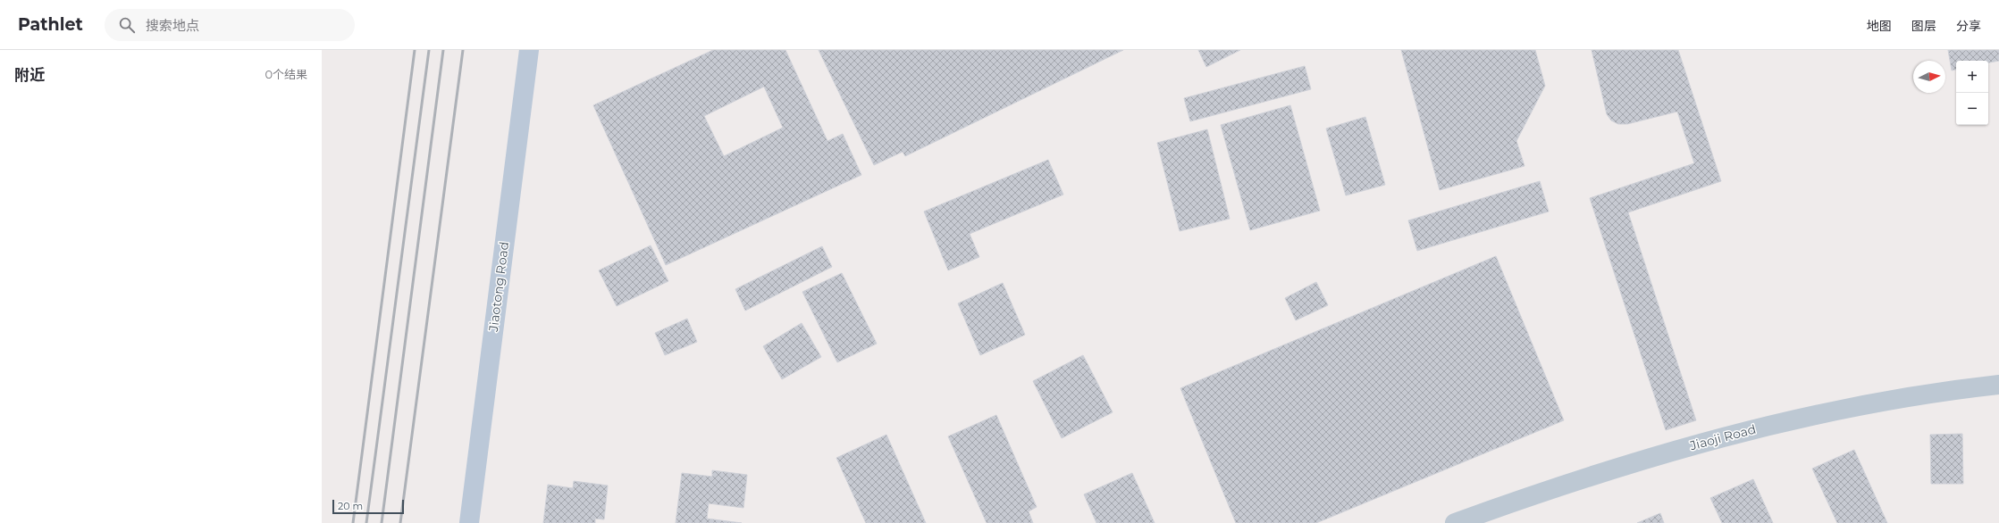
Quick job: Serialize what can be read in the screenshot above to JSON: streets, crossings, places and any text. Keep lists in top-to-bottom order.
{
  "streets": {
    "main road": ["Jiaotong Road"],
    "street": ["Jiaoji Road"]
  },
  "scale_bar": "20 m",
  "north": "right",
  "page": {
    "header": "Pathlet",
    "search": "搜索地点",
    "nav": ["地图", "图层", "分享"],
    "heading": ["附近", "0个结果"],
    "map_buttons": ["+", "−"],
    "scale": "20 m"
  }
}
